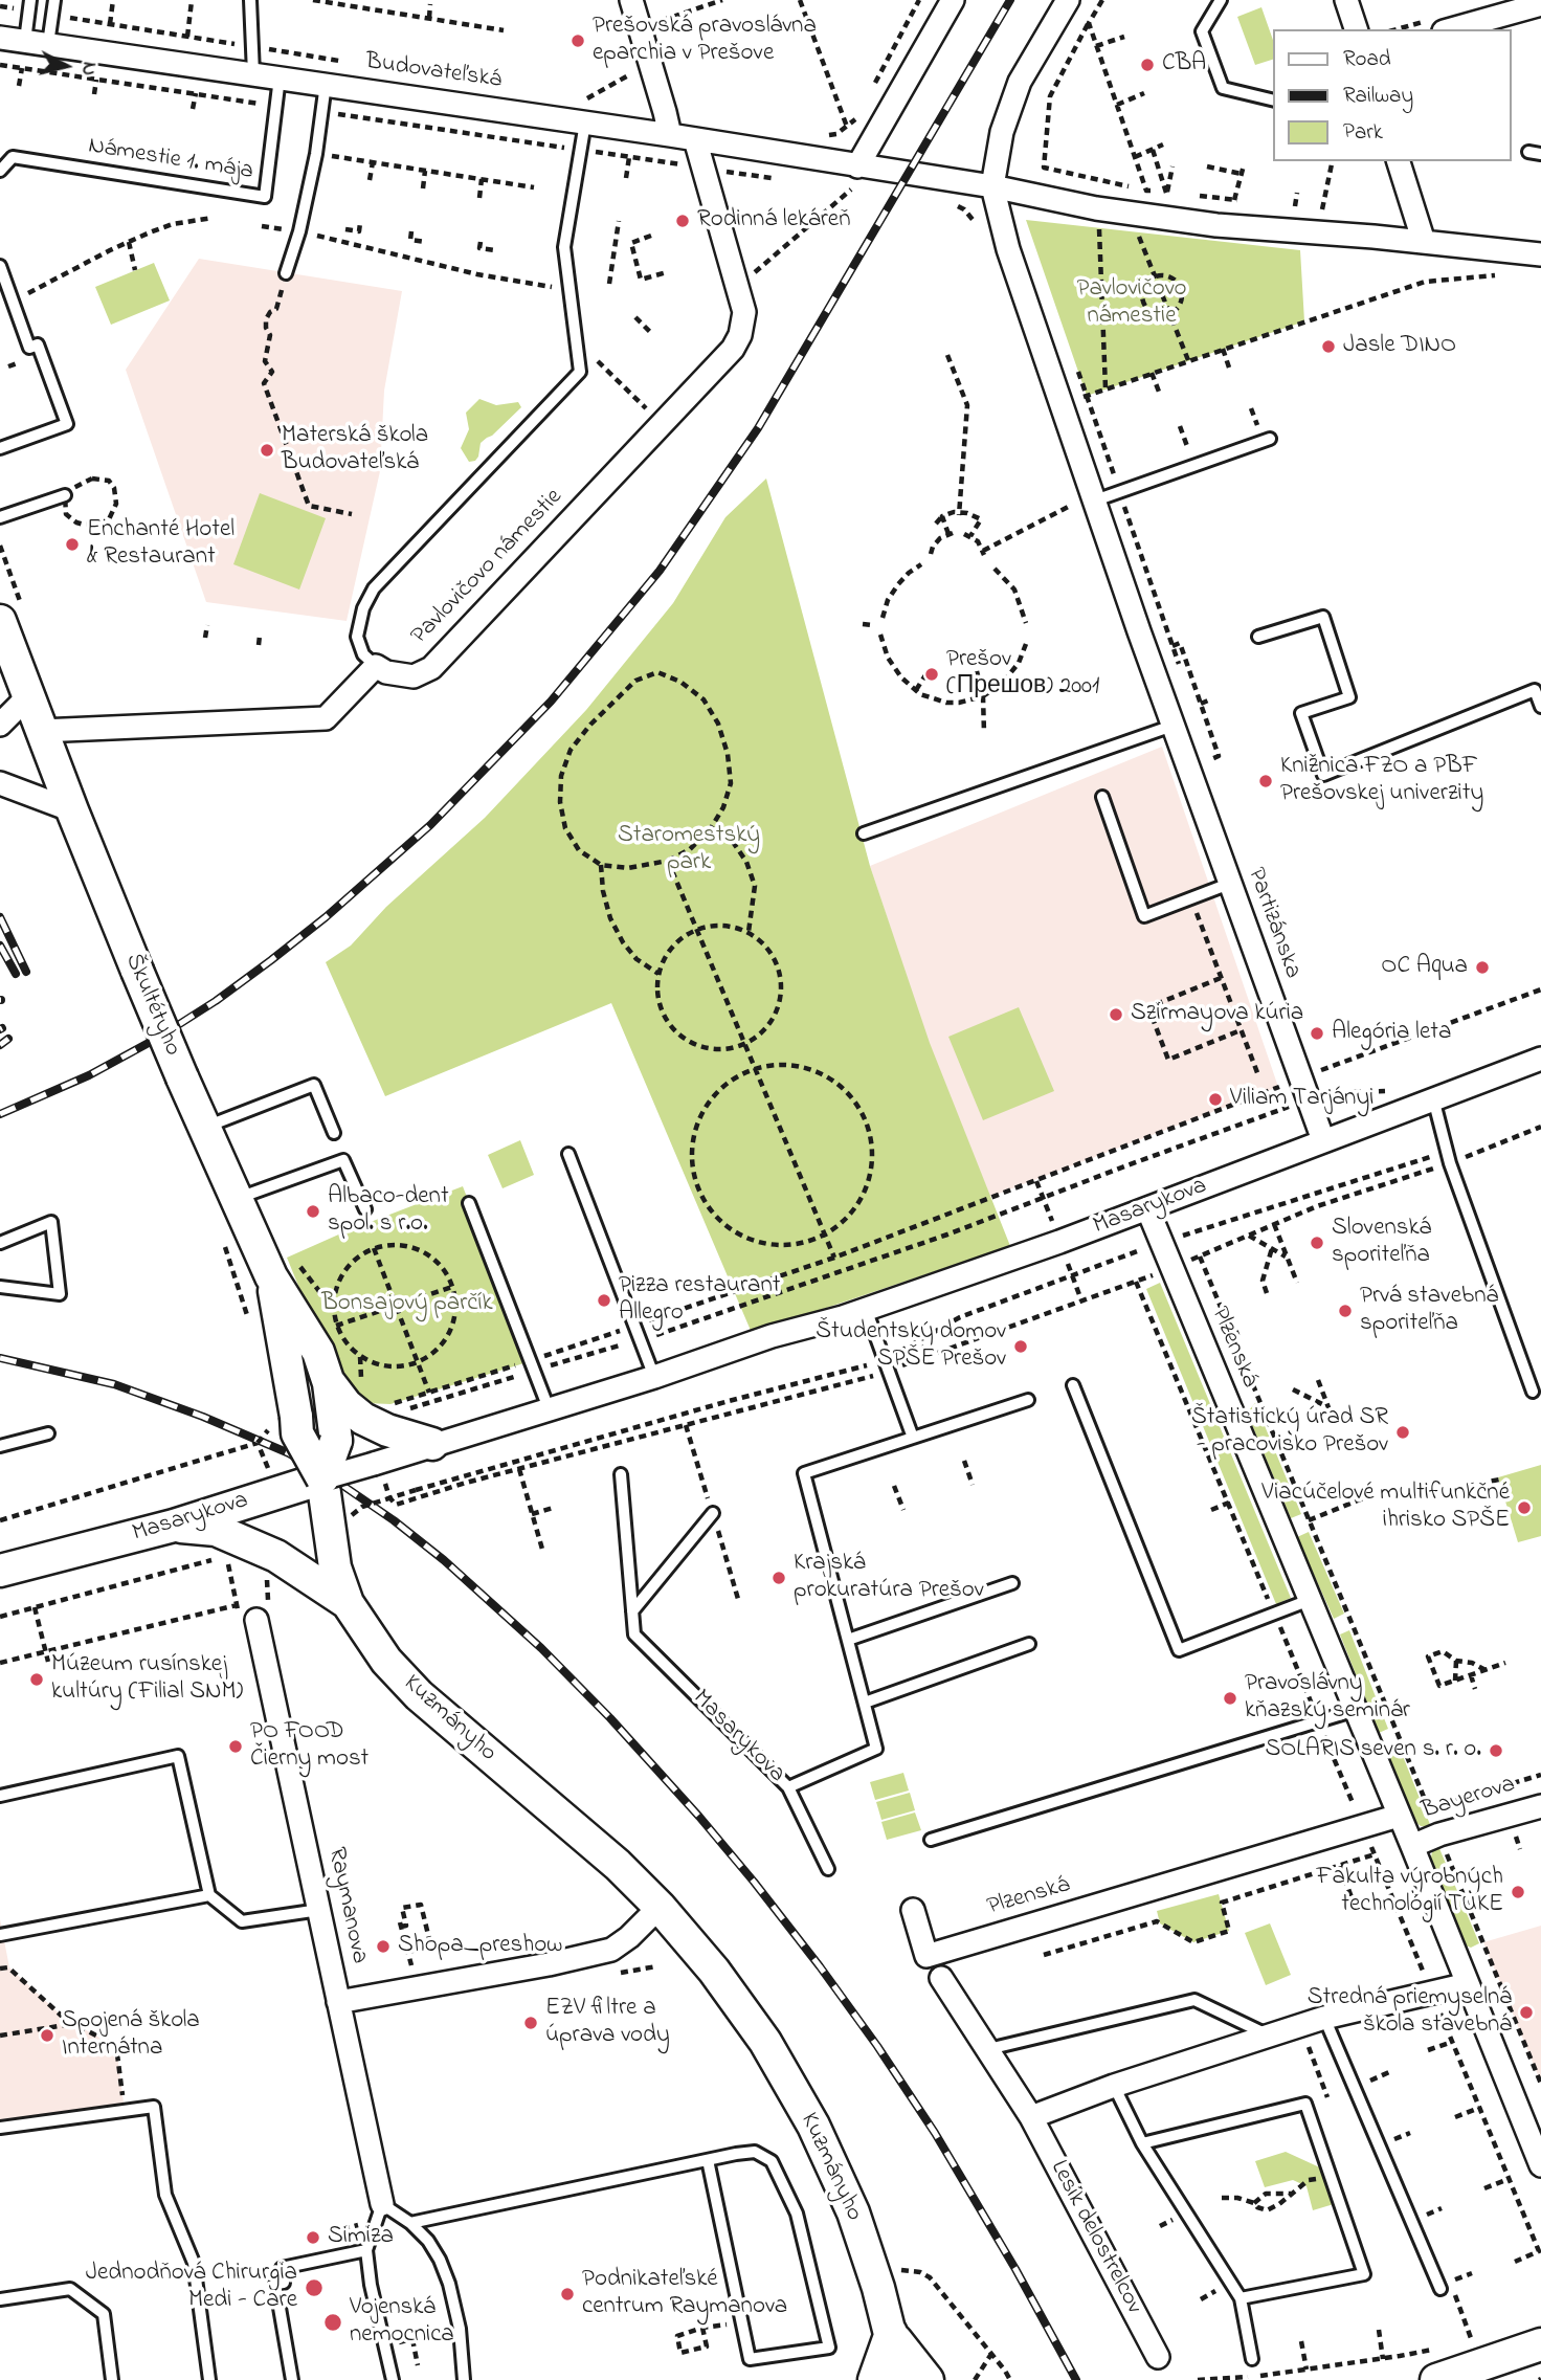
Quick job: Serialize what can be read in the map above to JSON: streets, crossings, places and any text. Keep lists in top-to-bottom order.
{
  "streets": {
    "street": [
      "Budovateľská",
      "Pavlovičovo námestie",
      "Partizánska",
      "Škultétyho",
      "Masarykova",
      "Plzenská",
      "Kuzmányho",
      "Bayerova",
      "Raymanova",
      "Lesík delostrelcov"
    ],
    "lane": ["Námestie 1. mája"]
  },
  "crossings": [
    ["Budovateľská", "Námestie 1. mája"],
    ["Budovateľská", "Pavlovičovo námestie"],
    ["Partizánska", "Masarykova"],
    ["Škultétyho", "Masarykova"],
    ["Škultétyho", "Kuzmányho"],
    ["Masarykova", "Plzenská"],
    ["Masarykova", "Kuzmányho"],
    ["Plzenská", "Bayerova"]
  ],
  "parks": ["Pavlovičovo námestie", "Staromestský park", "Bonsajový parčík"],
  "places": [
    "Prešovská pravoslávna eparchia v Prešove",
    "CBA",
    "Rodinná lekáreň",
    "Jasle DINO",
    "Materská škola Budovateľská",
    "Enchanté Hotel & Restaurant",
    "Prešov (Прешов) 2001",
    "Knižnica FZO a PBF Prešovskej univerzity",
    "OC Aqua",
    "Szirmayova kúria",
    "Alegória leta",
    "Viliam Tarjányi",
    "Albaco-dent spol. s r.o.",
    "Slovenská sporiteľňa",
    "Pizza restaurant Allegro",
    "Prvá stavebná sporiteľňa",
    "Študentský domov SPŠE Prešov",
    "Štatistický úrad SR - pracovisko Prešov",
    "Viacúčelové multifunkčné ihrisko SPŠE",
    "Krajská prokuratúra Prešov",
    "Múzeum rusínskej kultúry (Filial SNM)",
    "Pravoslávny kňazský seminár",
    "PO FOOD Čierny most",
    "SOLARIS seven s. r. o.",
    "Fakulta výrobných technológií TUKE",
    "Shopa_preshow",
    "Stredná priemyselná škola stavebná",
    "EZV filtre a úprava vody",
    "Spojená škola Internátna",
    "Simiza",
    "Jednodňová Chirurgia Medi - Care",
    "Podnikateľské centrum Raymanova",
    "Vojenská nemocnica"
  ],
  "legend": ["Road", "Railway", "Park"],
  "north": "right"
}
